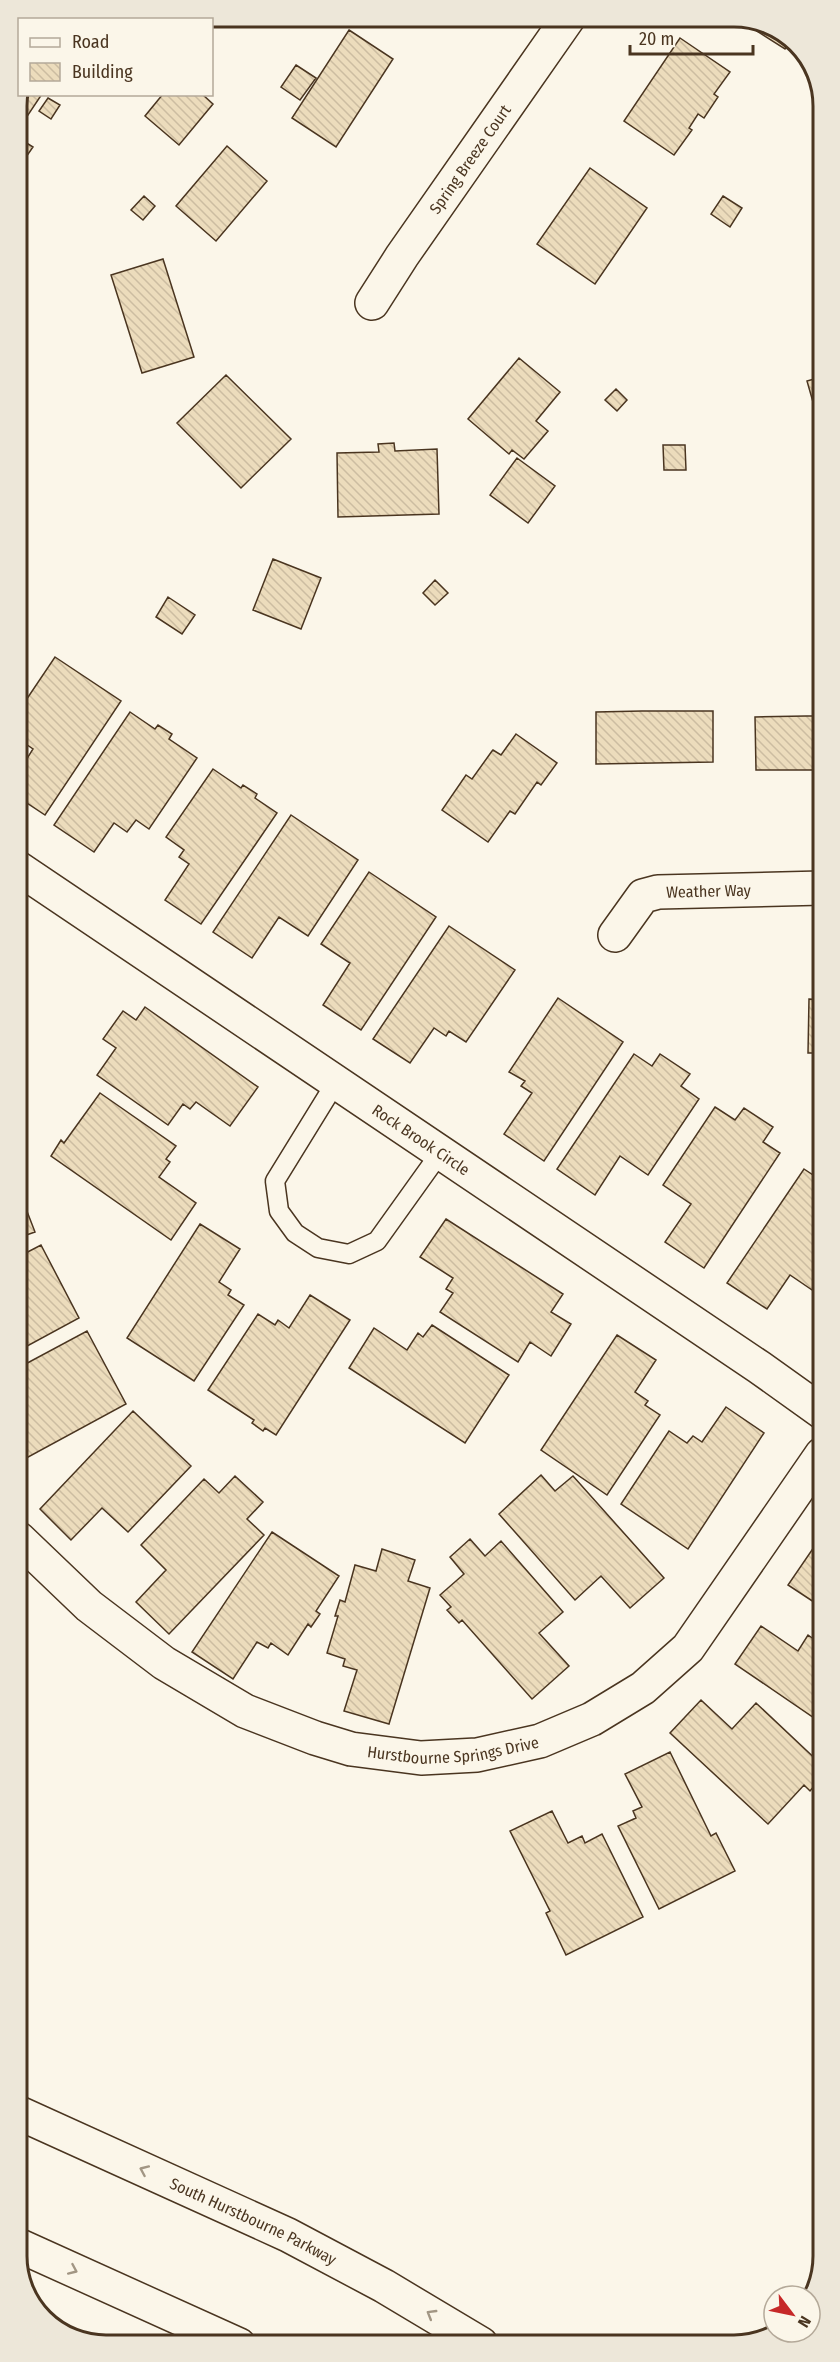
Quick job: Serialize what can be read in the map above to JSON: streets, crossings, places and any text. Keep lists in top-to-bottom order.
{
  "streets": {
    "street": [
      "Spring Breeze Court",
      "Weather Way",
      "Rock Brook Circle",
      "Hurstbourne Springs Drive",
      "South Hurstbourne Parkway"
    ]
  },
  "legend": ["Road", "Building"],
  "scale_bar": "20 m",
  "north": "bottom right"
}
